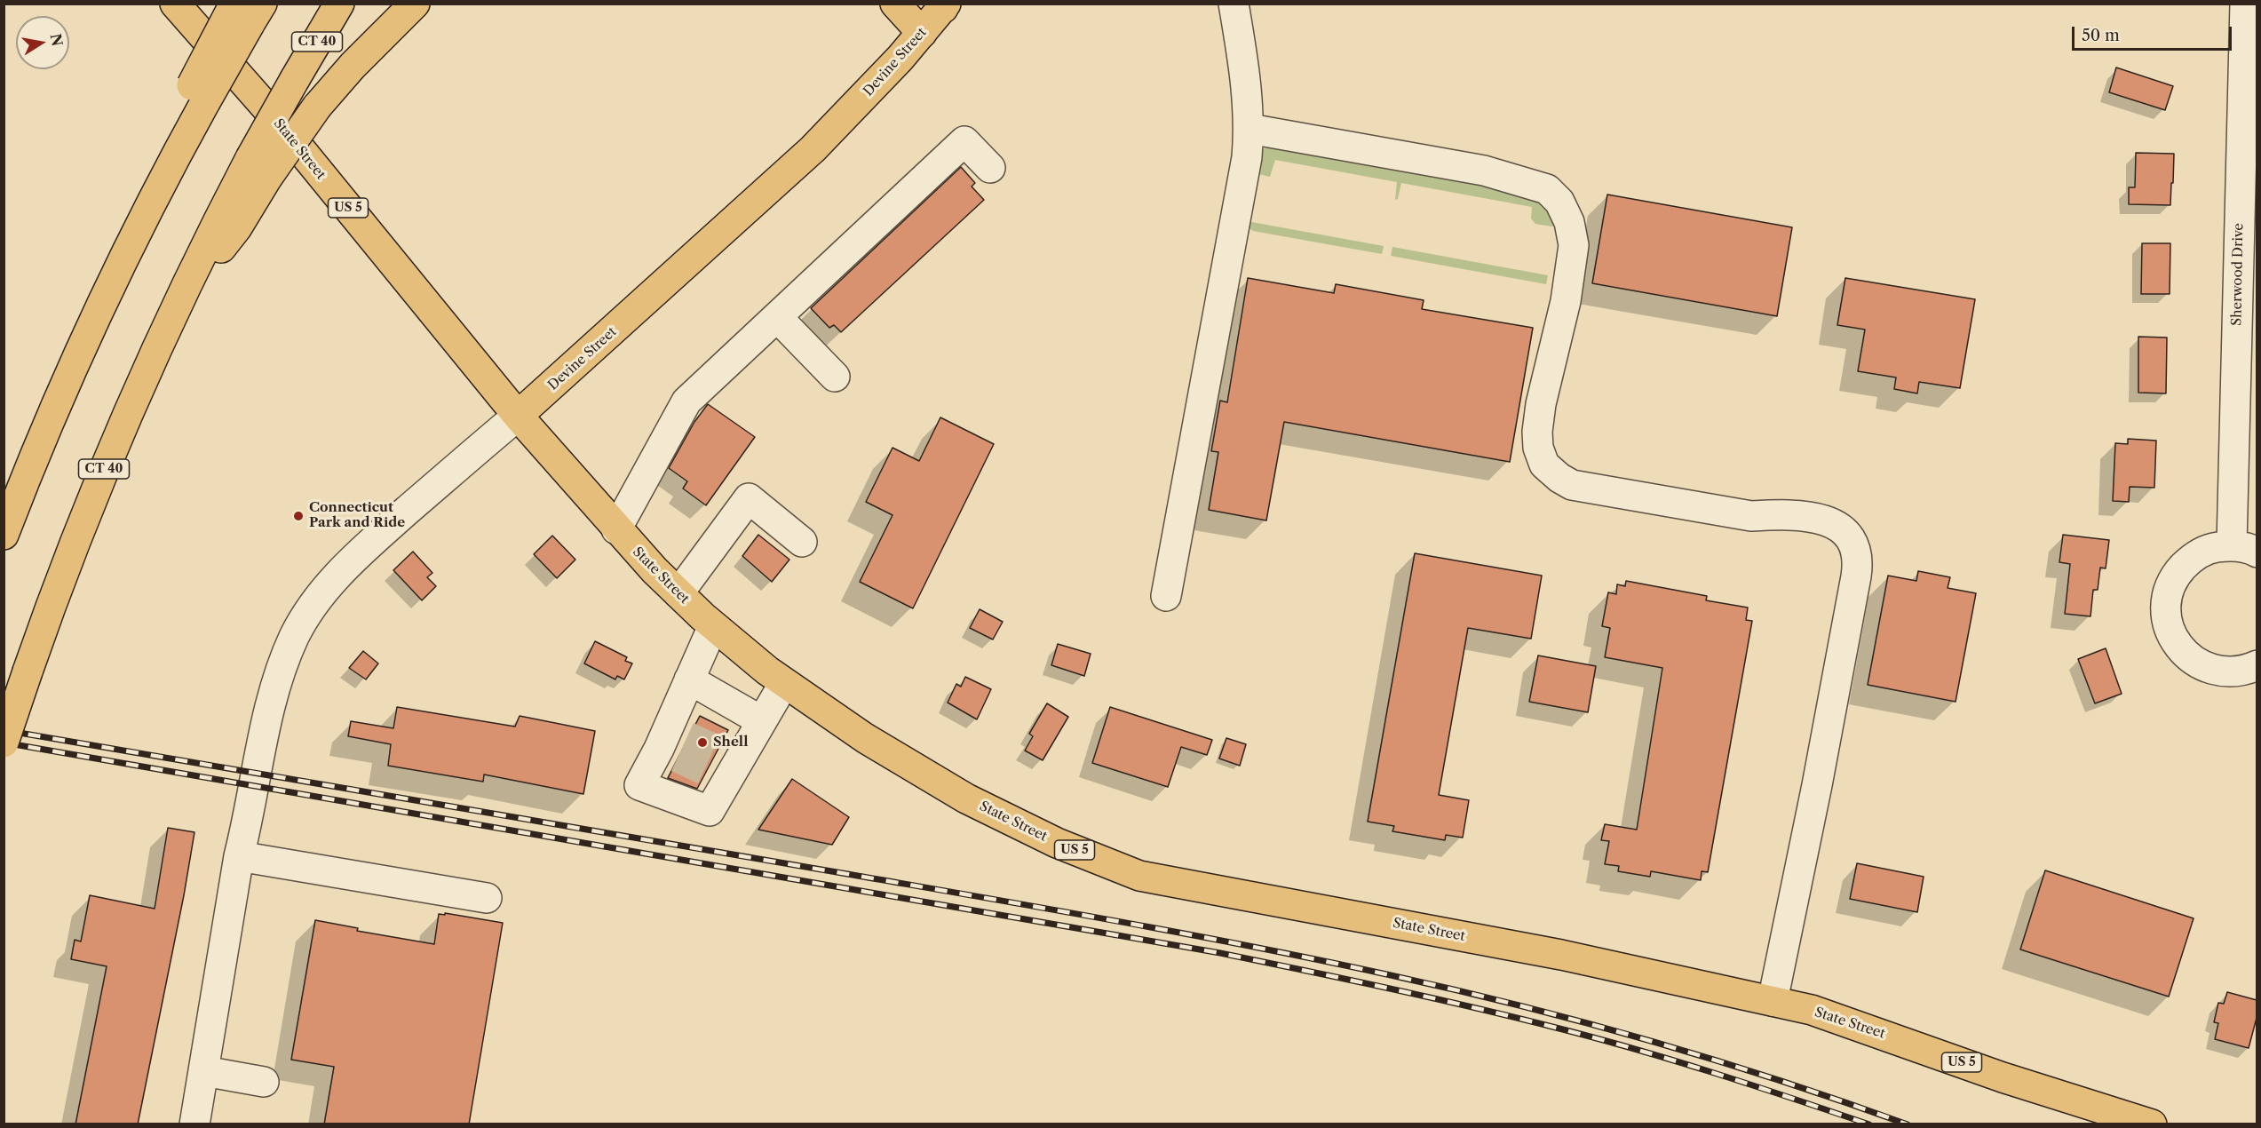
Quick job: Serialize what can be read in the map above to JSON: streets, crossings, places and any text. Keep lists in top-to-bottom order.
{
  "streets": {
    "main road": [
      "CT 40",
      "Devine Street",
      "State Street",
      "US 5"
    ],
    "street": ["Sherwood Drive"]
  },
  "crossings": [
    ["Devine Street", "State Street"]
  ],
  "places": ["Connecticut Park and Ride", "Shell"],
  "scale_bar": "50 m",
  "north": "right"
}
